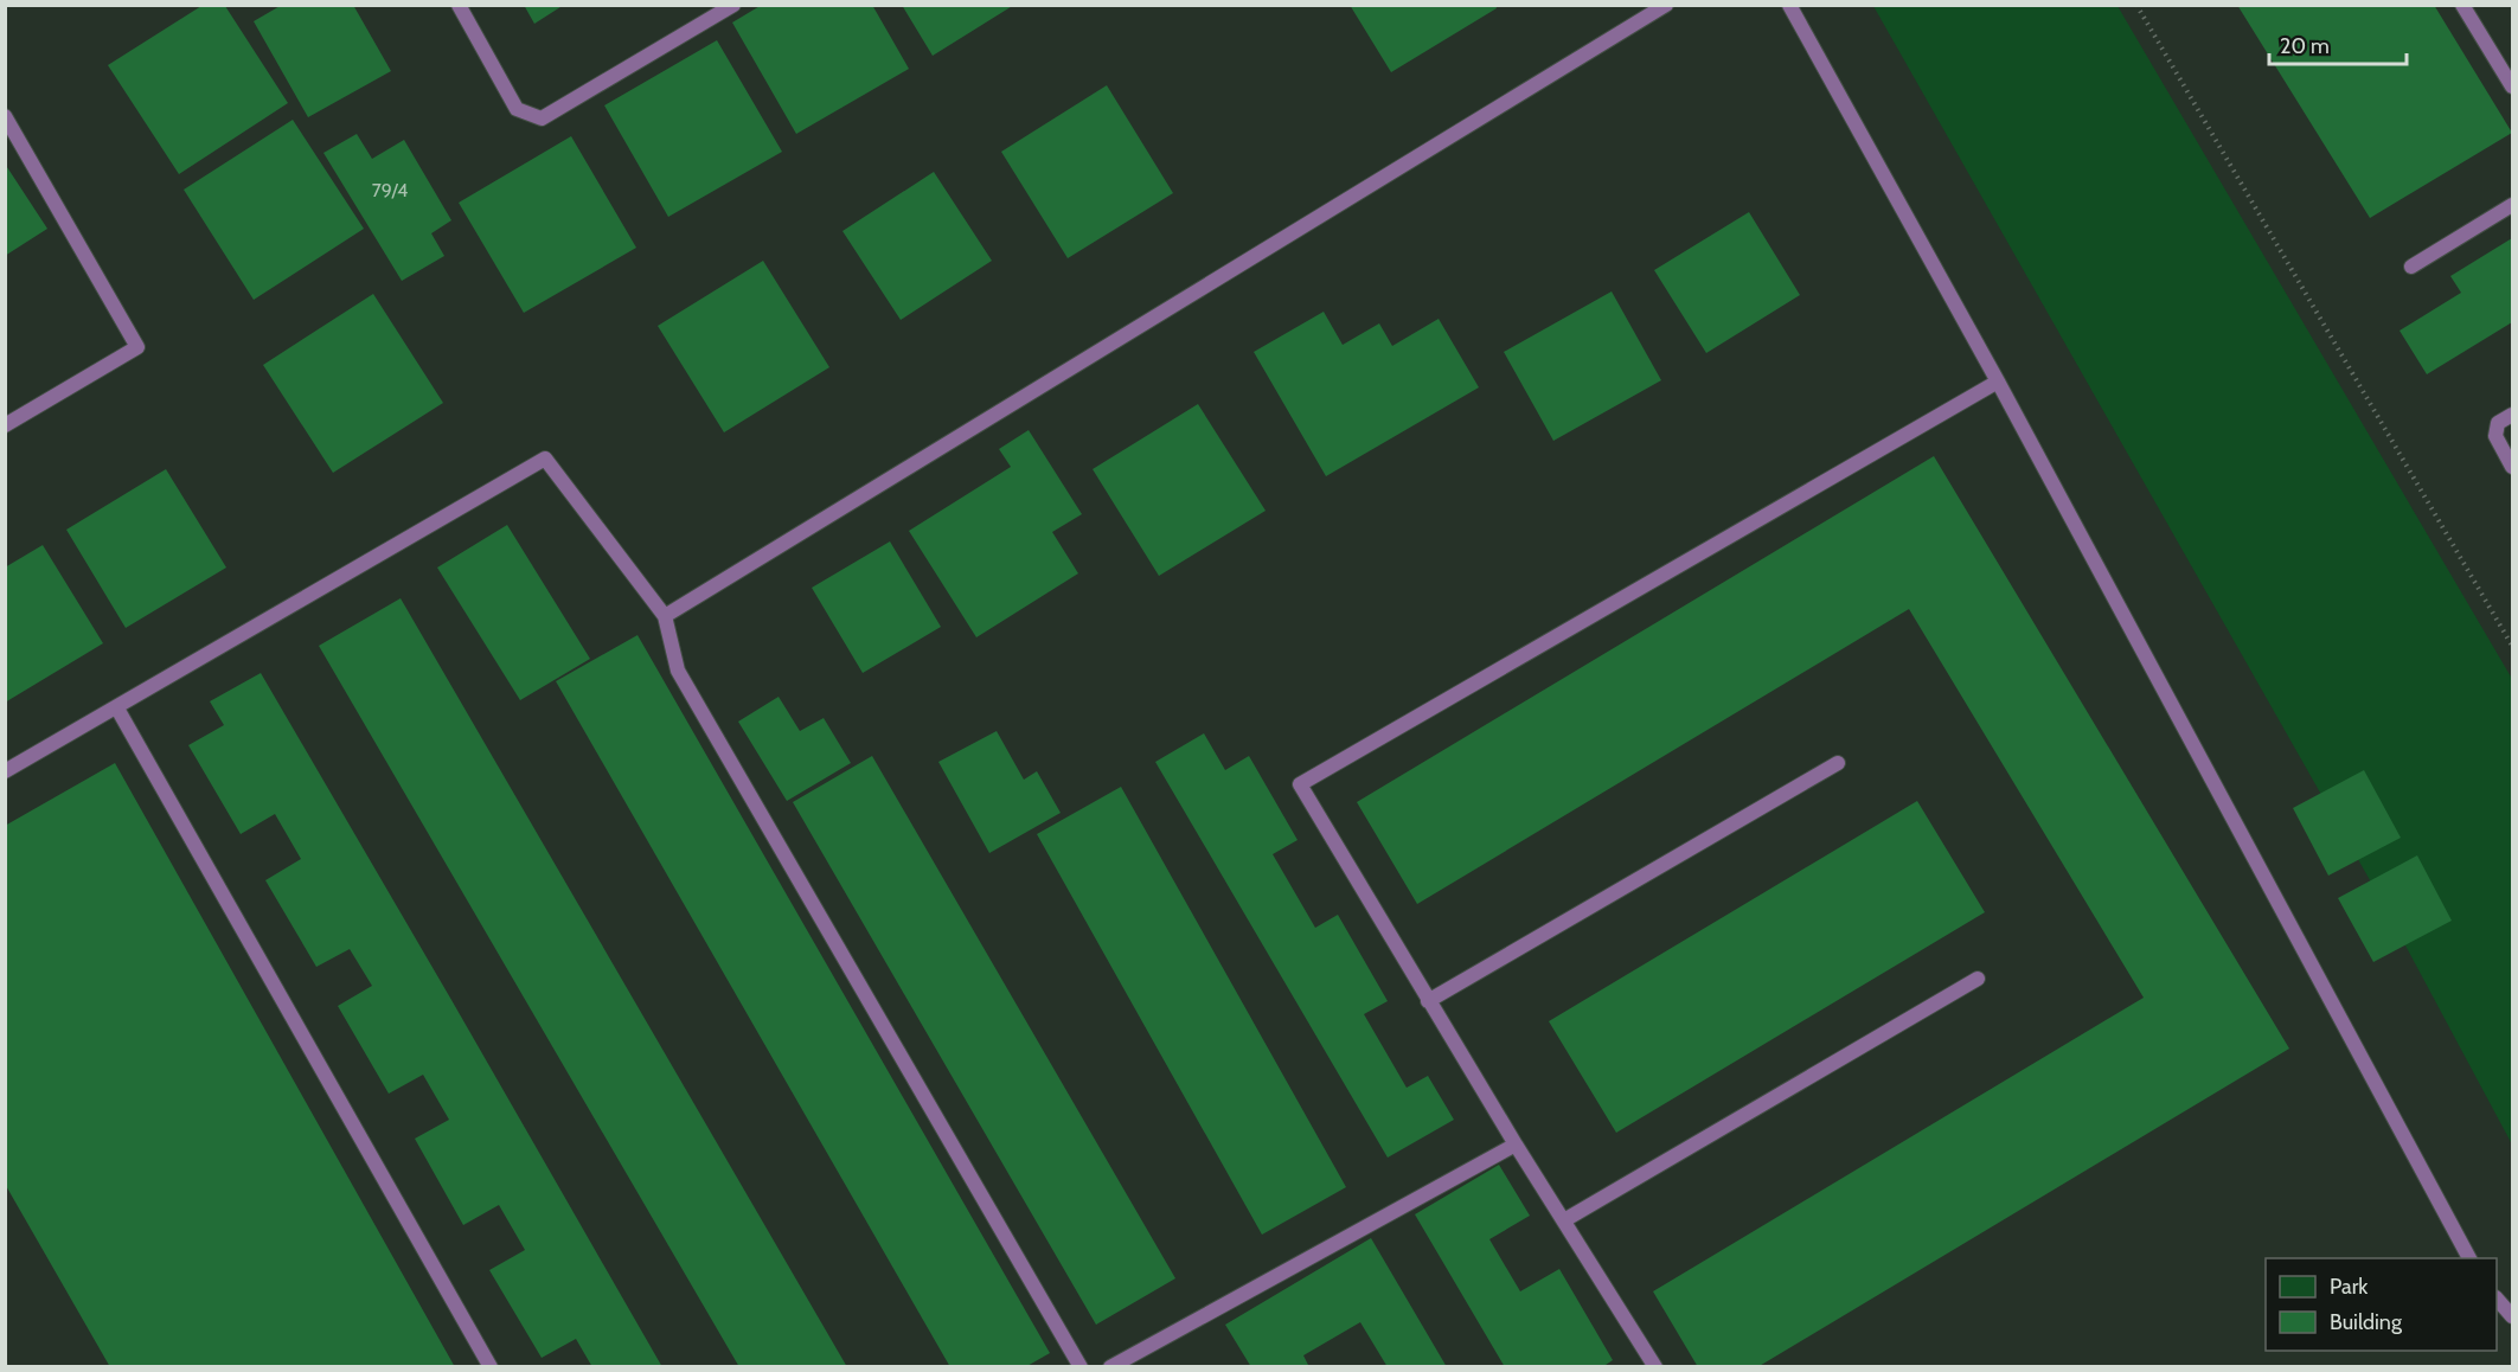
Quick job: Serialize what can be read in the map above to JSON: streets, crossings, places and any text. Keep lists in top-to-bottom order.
{
  "house_numbers": ["79/4"],
  "legend": ["Park", "Building"],
  "scale_bar": "20 m"
}
